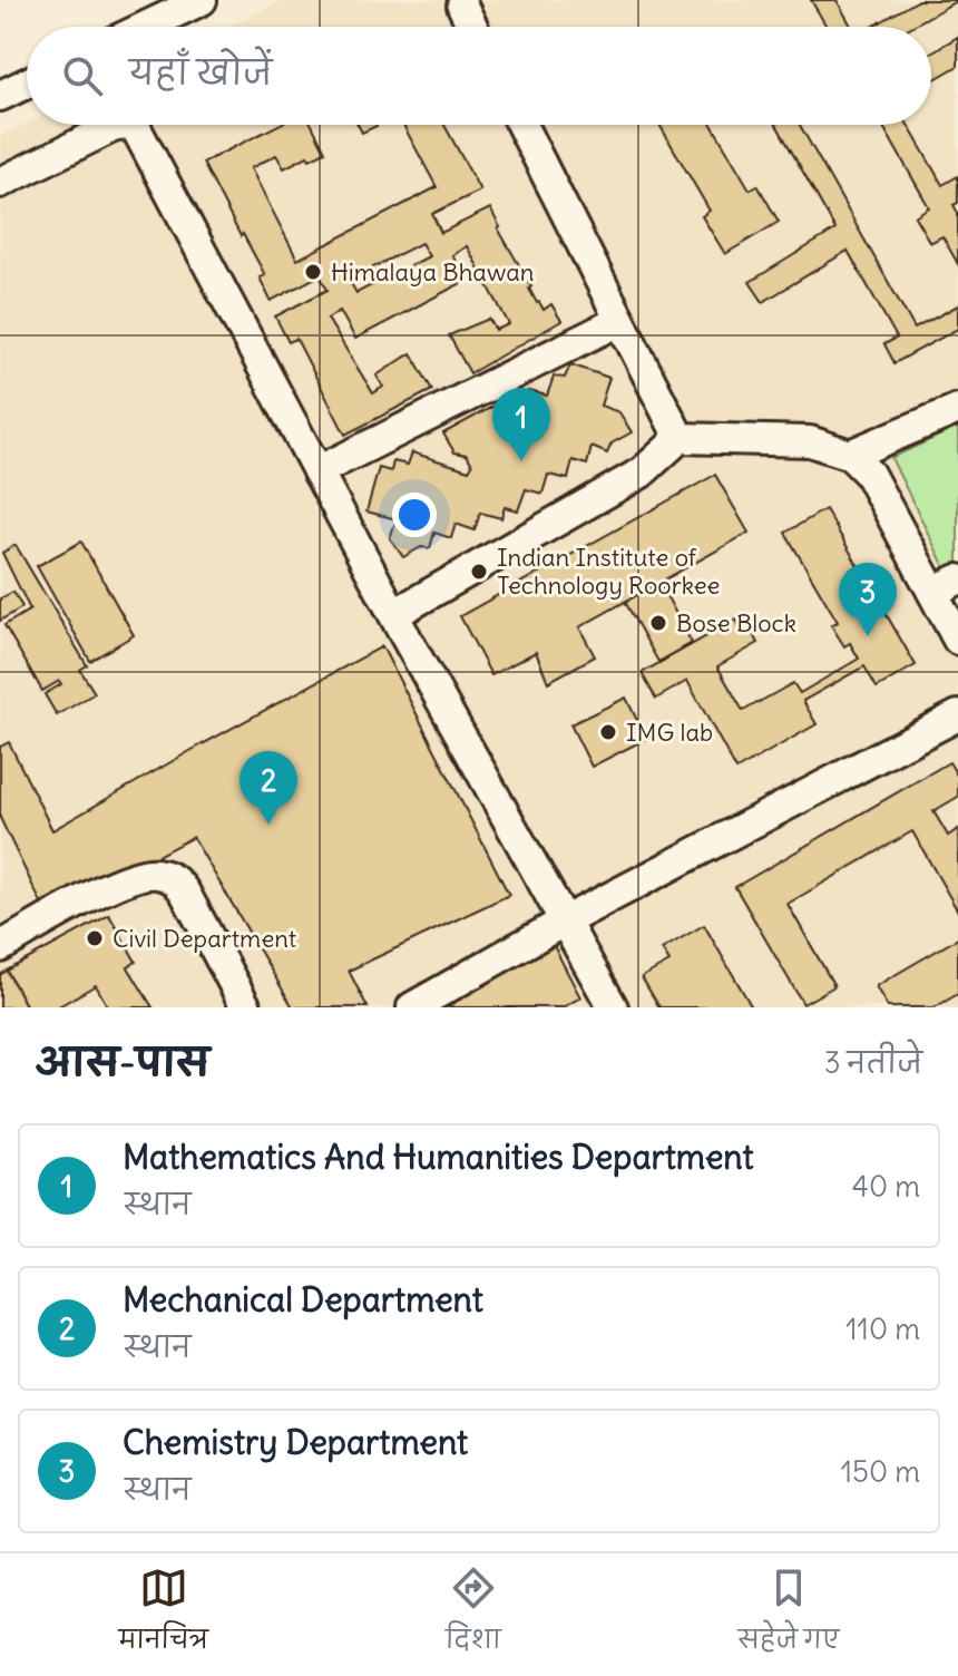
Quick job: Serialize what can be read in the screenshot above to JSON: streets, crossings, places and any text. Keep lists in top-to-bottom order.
{
  "places": [
    "Himalaya Bhawan",
    "Indian Institute of Technology Roorkee",
    "Bose Block",
    "IMG lab",
    "Civil Department"
  ],
  "page": {
    "search": "यहाँ खोजें",
    "pins": ["1", "3", "2"],
    "heading": ["आस-पास", "3 नतीजे"],
    "list": [
      {
        "mark": "1",
        "name": "Mathematics And Humanities Department",
        "note": "स्थान",
        "value": "40 m"
      },
      {
        "mark": "2",
        "name": "Mechanical Department",
        "note": "स्थान",
        "value": "110 m"
      },
      {
        "mark": "3",
        "name": "Chemistry Department",
        "note": "स्थान",
        "value": "150 m"
      }
    ],
    "nav": ["मानचित्र", "दिशा", "सहेजे गए"]
  }
}
